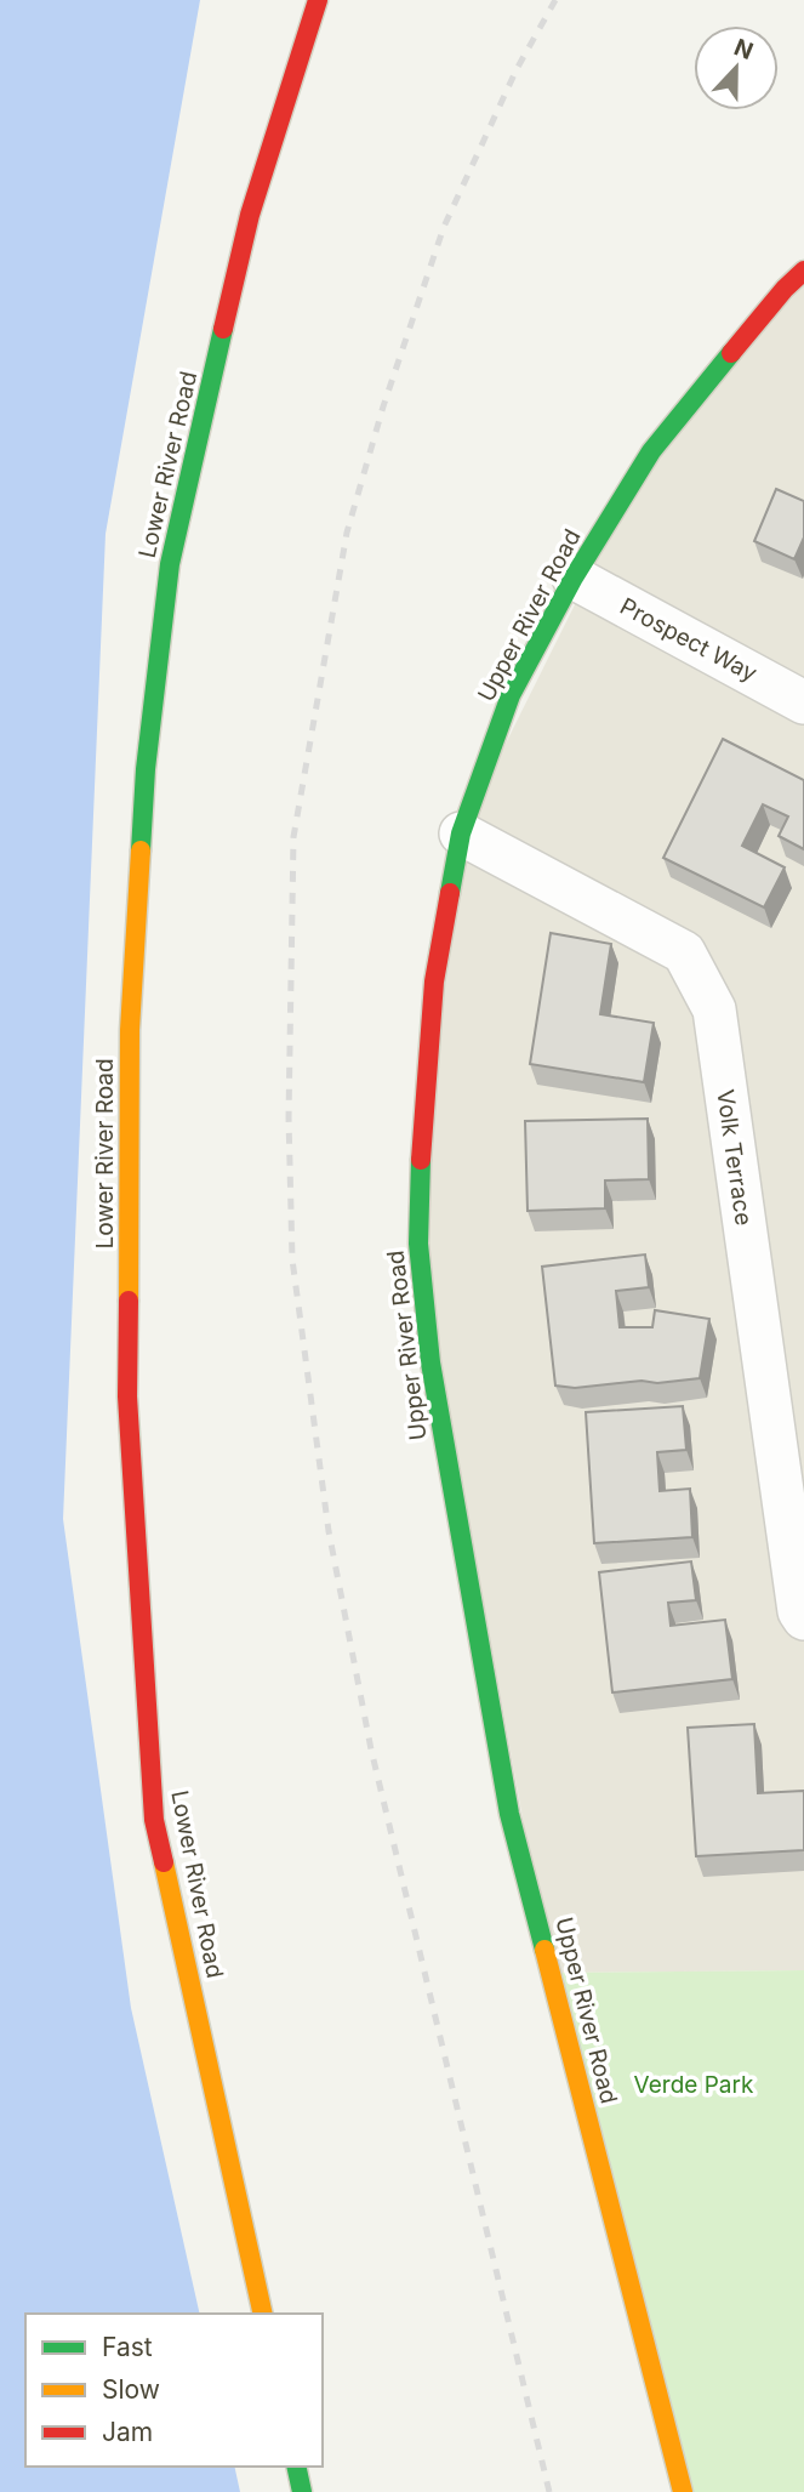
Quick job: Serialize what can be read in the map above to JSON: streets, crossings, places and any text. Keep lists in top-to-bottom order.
{
  "streets": {
    "street": [
      "Lower River Road",
      "Upper River Road",
      "Prospect Way",
      "Volk Terrace"
    ]
  },
  "crossings": [
    ["Upper River Road", "Prospect Way"],
    ["Upper River Road", "Volk Terrace"]
  ],
  "parks": ["Verde Park"],
  "legend": ["Fast", "Slow", "Jam"],
  "north": "top"
}
